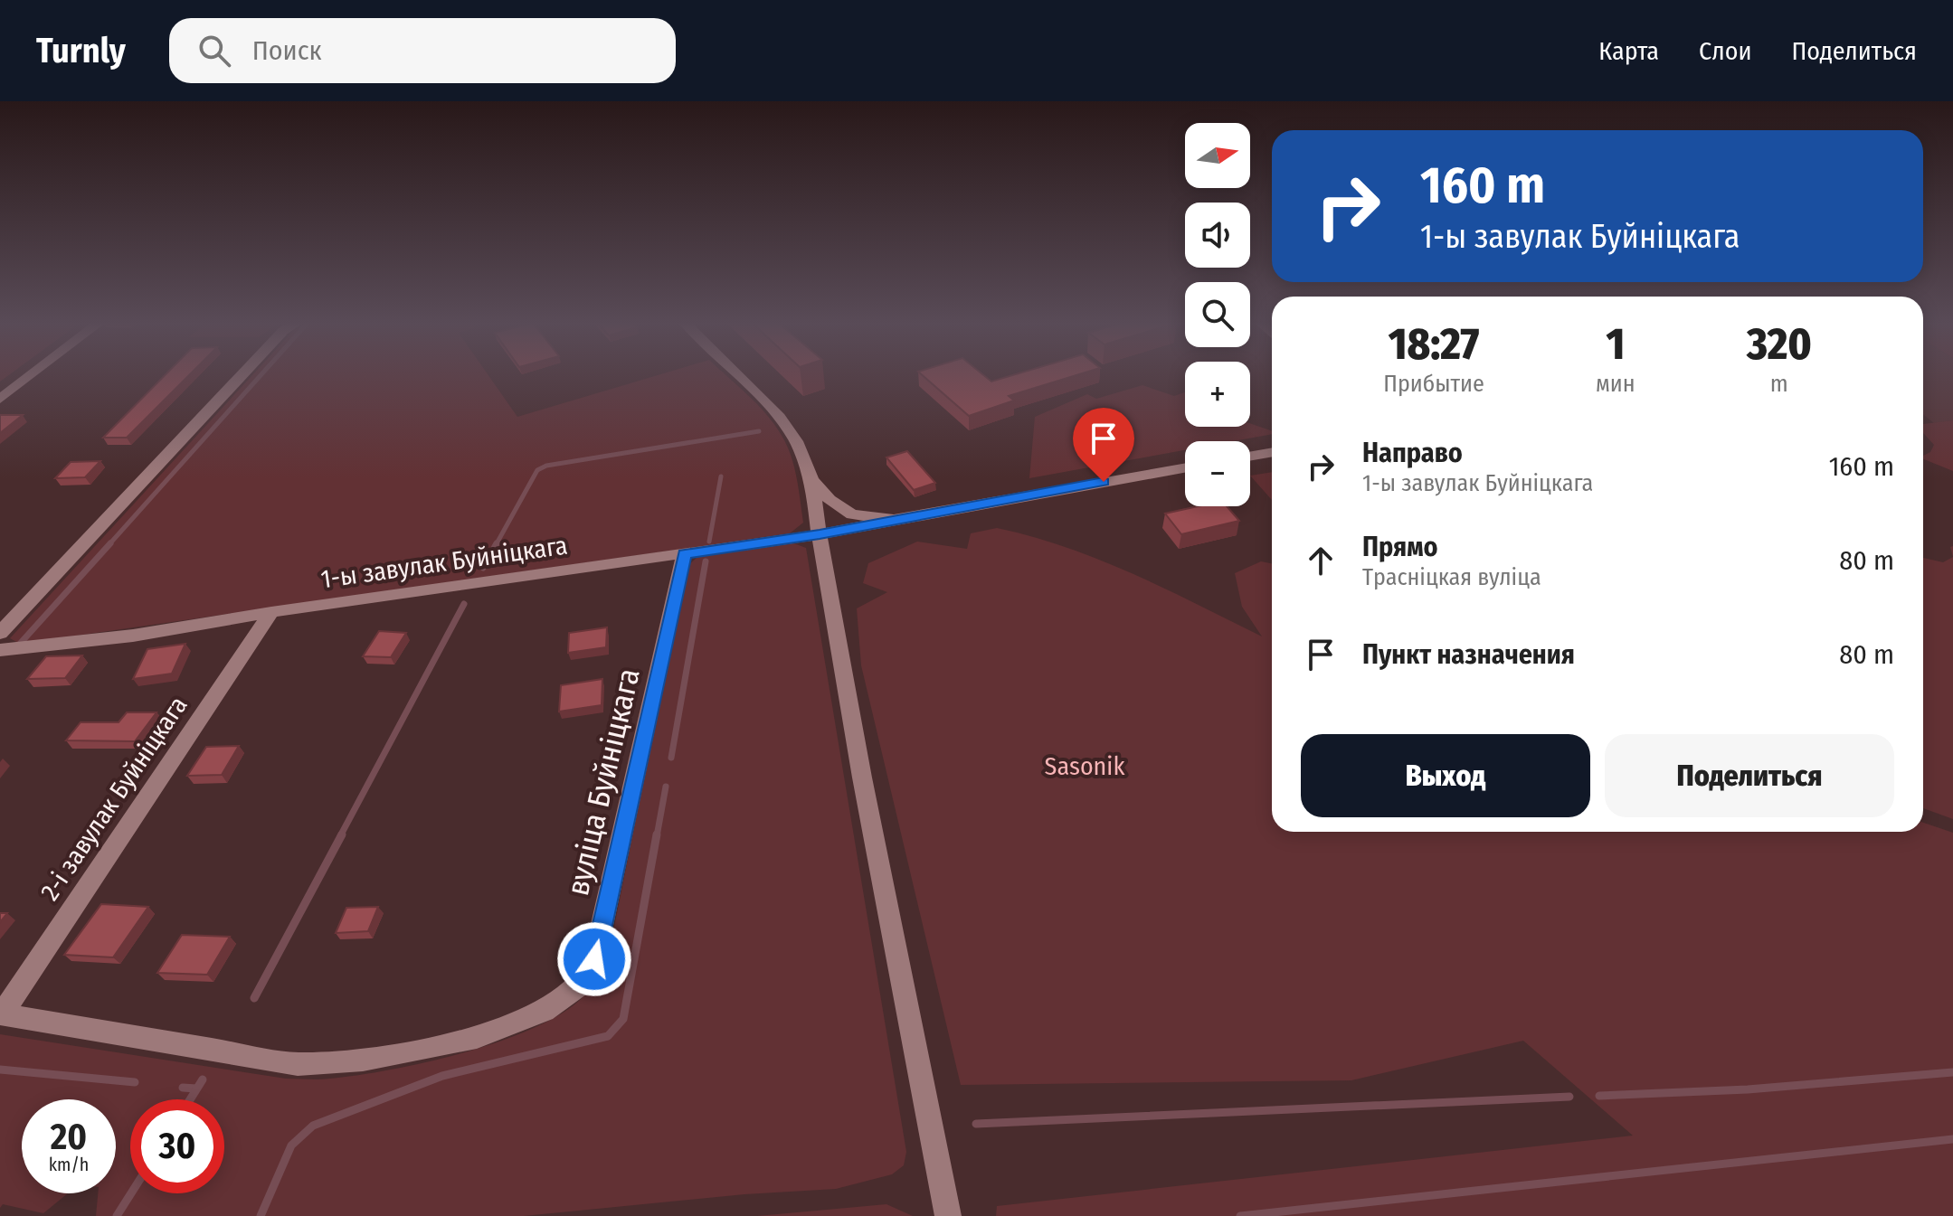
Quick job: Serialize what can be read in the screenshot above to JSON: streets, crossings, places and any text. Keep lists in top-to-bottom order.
{
  "streets": {
    "street": ["1-ы завулак Буйніцкага", "вуліца Буйніцкага", "2-і завулак Буйніцкага"]
  },
  "crossings": [
    ["1-ы завулак Буйніцкага", "вуліца Буйніцкага"],
    ["1-ы завулак Буйніцкага", "2-і завулак Буйніцкага"],
    ["вуліца Буйніцкага", "2-і завулак Буйніцкага"]
  ],
  "parks": ["Sasonik"],
  "north": "right",
  "page": {
    "header": "Turnly",
    "search": "Поиск",
    "nav": ["Карта", "Слои", "Поделиться"],
    "map_buttons": ["+", "−"],
    "turn": ["160 m", "1-ы завулак Буйніцкага"],
    "eta": [
      "18:27",
      "Прибытие",
      "1",
      "мин",
      "320",
      "m"
    ],
    "list": [
      {
        "name": "Направо",
        "note": "1-ы завулак Буйніцкага",
        "value": "160 m"
      },
      {
        "name": "Прямо",
        "note": "Трасніцкая вуліца",
        "value": "80 m"
      },
      {
        "name": "Пункт назначения",
        "value": "80 m"
      }
    ],
    "buttons": ["Выход", "Поделиться"],
    "speed": "20 km/h",
    "limit": "30"
  }
}
